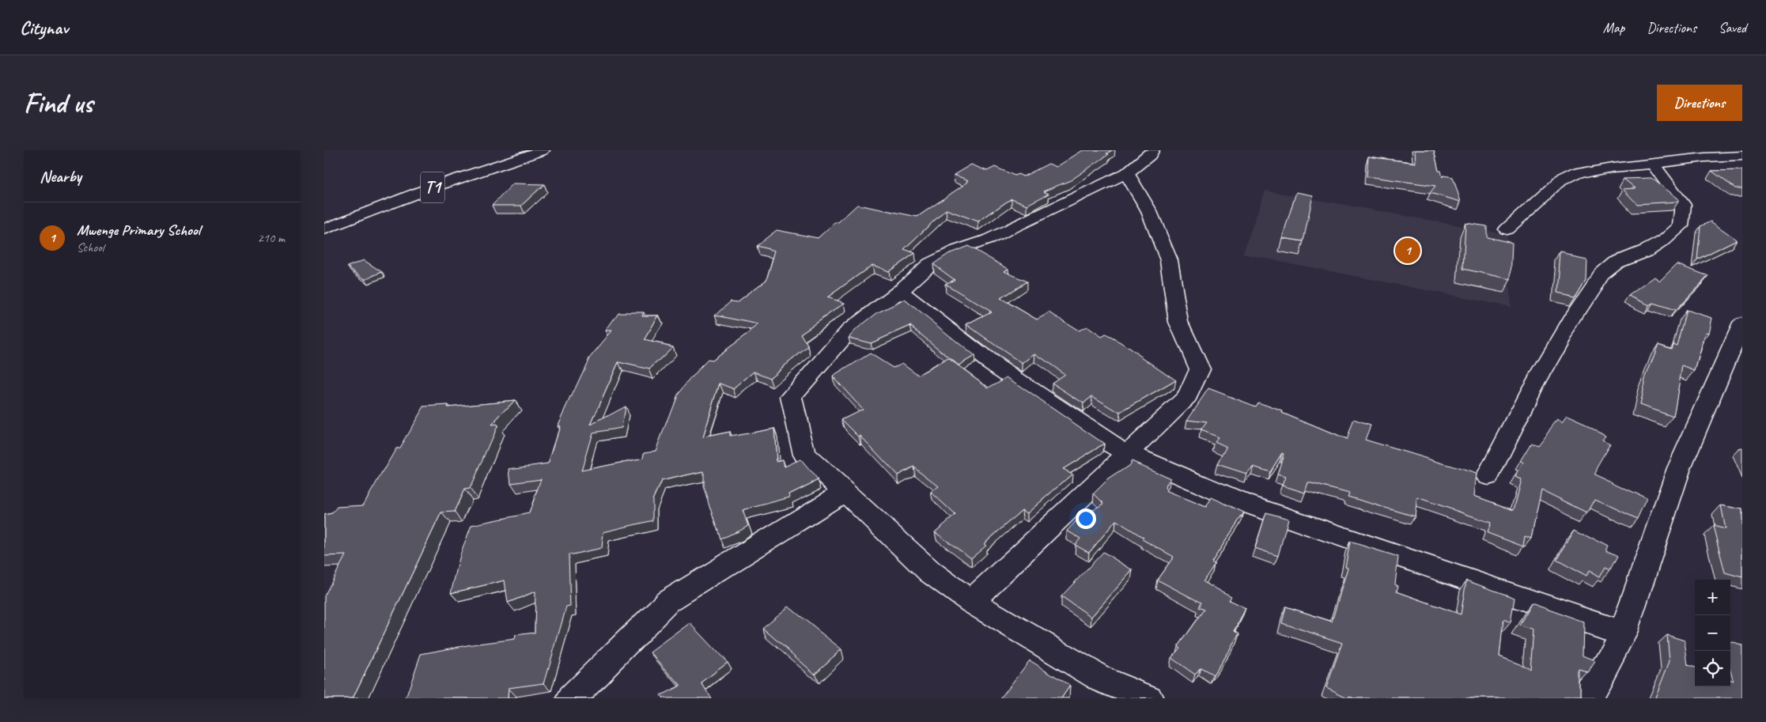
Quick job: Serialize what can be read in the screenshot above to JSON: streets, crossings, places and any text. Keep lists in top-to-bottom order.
{
  "streets": {
    "main road": ["T1"]
  },
  "page": {
    "header": "Citynav",
    "nav": ["Map", "Directions", "Saved"],
    "buttons": "Directions",
    "title": "Find us",
    "heading": "Nearby",
    "list": [
      {
        "mark": "1",
        "name": "Mwenge Primary School",
        "note": "School",
        "value": "210 m"
      }
    ],
    "pins": "1",
    "map_buttons": ["+", "−"]
  }
}
